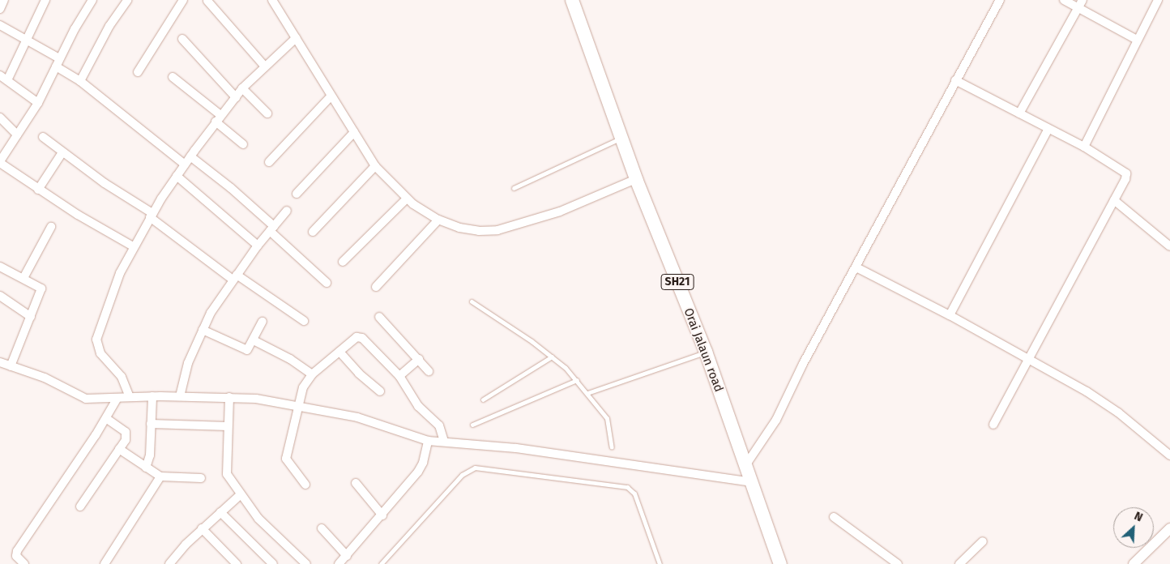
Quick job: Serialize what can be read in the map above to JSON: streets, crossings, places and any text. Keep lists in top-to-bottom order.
{
  "streets": {
    "main road": ["SH21", "Orai Jalaun road"]
  },
  "north": "top right"
}
